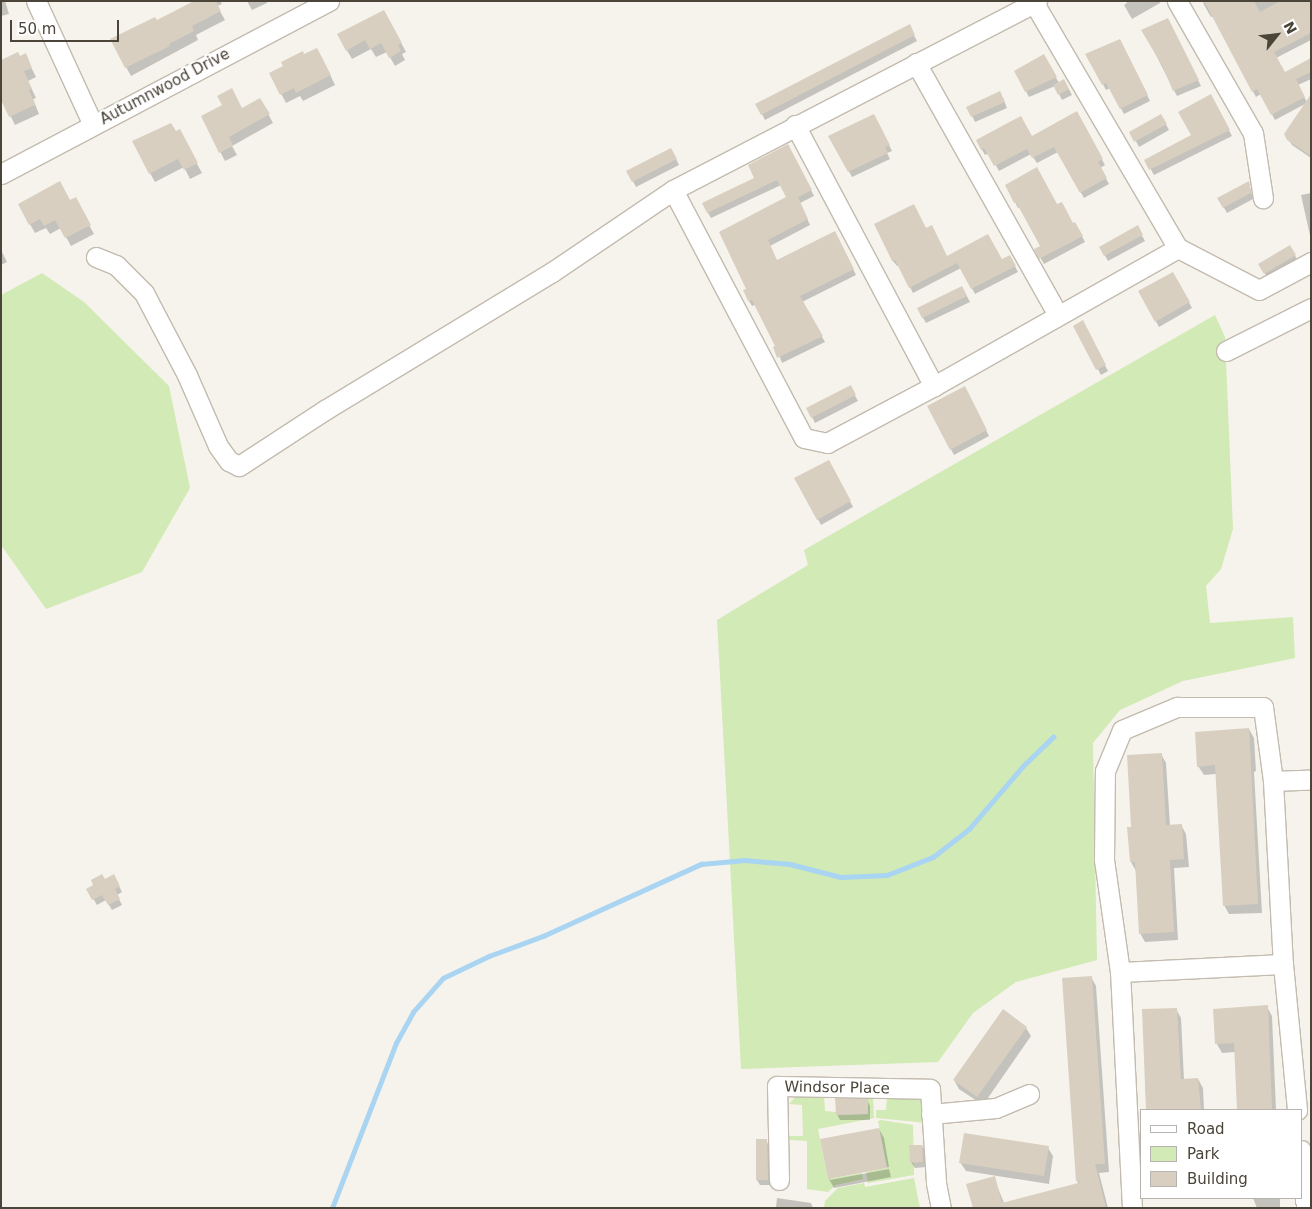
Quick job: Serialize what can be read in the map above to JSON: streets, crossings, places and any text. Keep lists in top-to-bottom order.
{
  "streets": {
    "street": ["Autumnwood Drive", "Windsor Place"]
  },
  "legend": ["Road", "Park", "Building"],
  "scale_bar": "50 m",
  "north": "top right"
}
